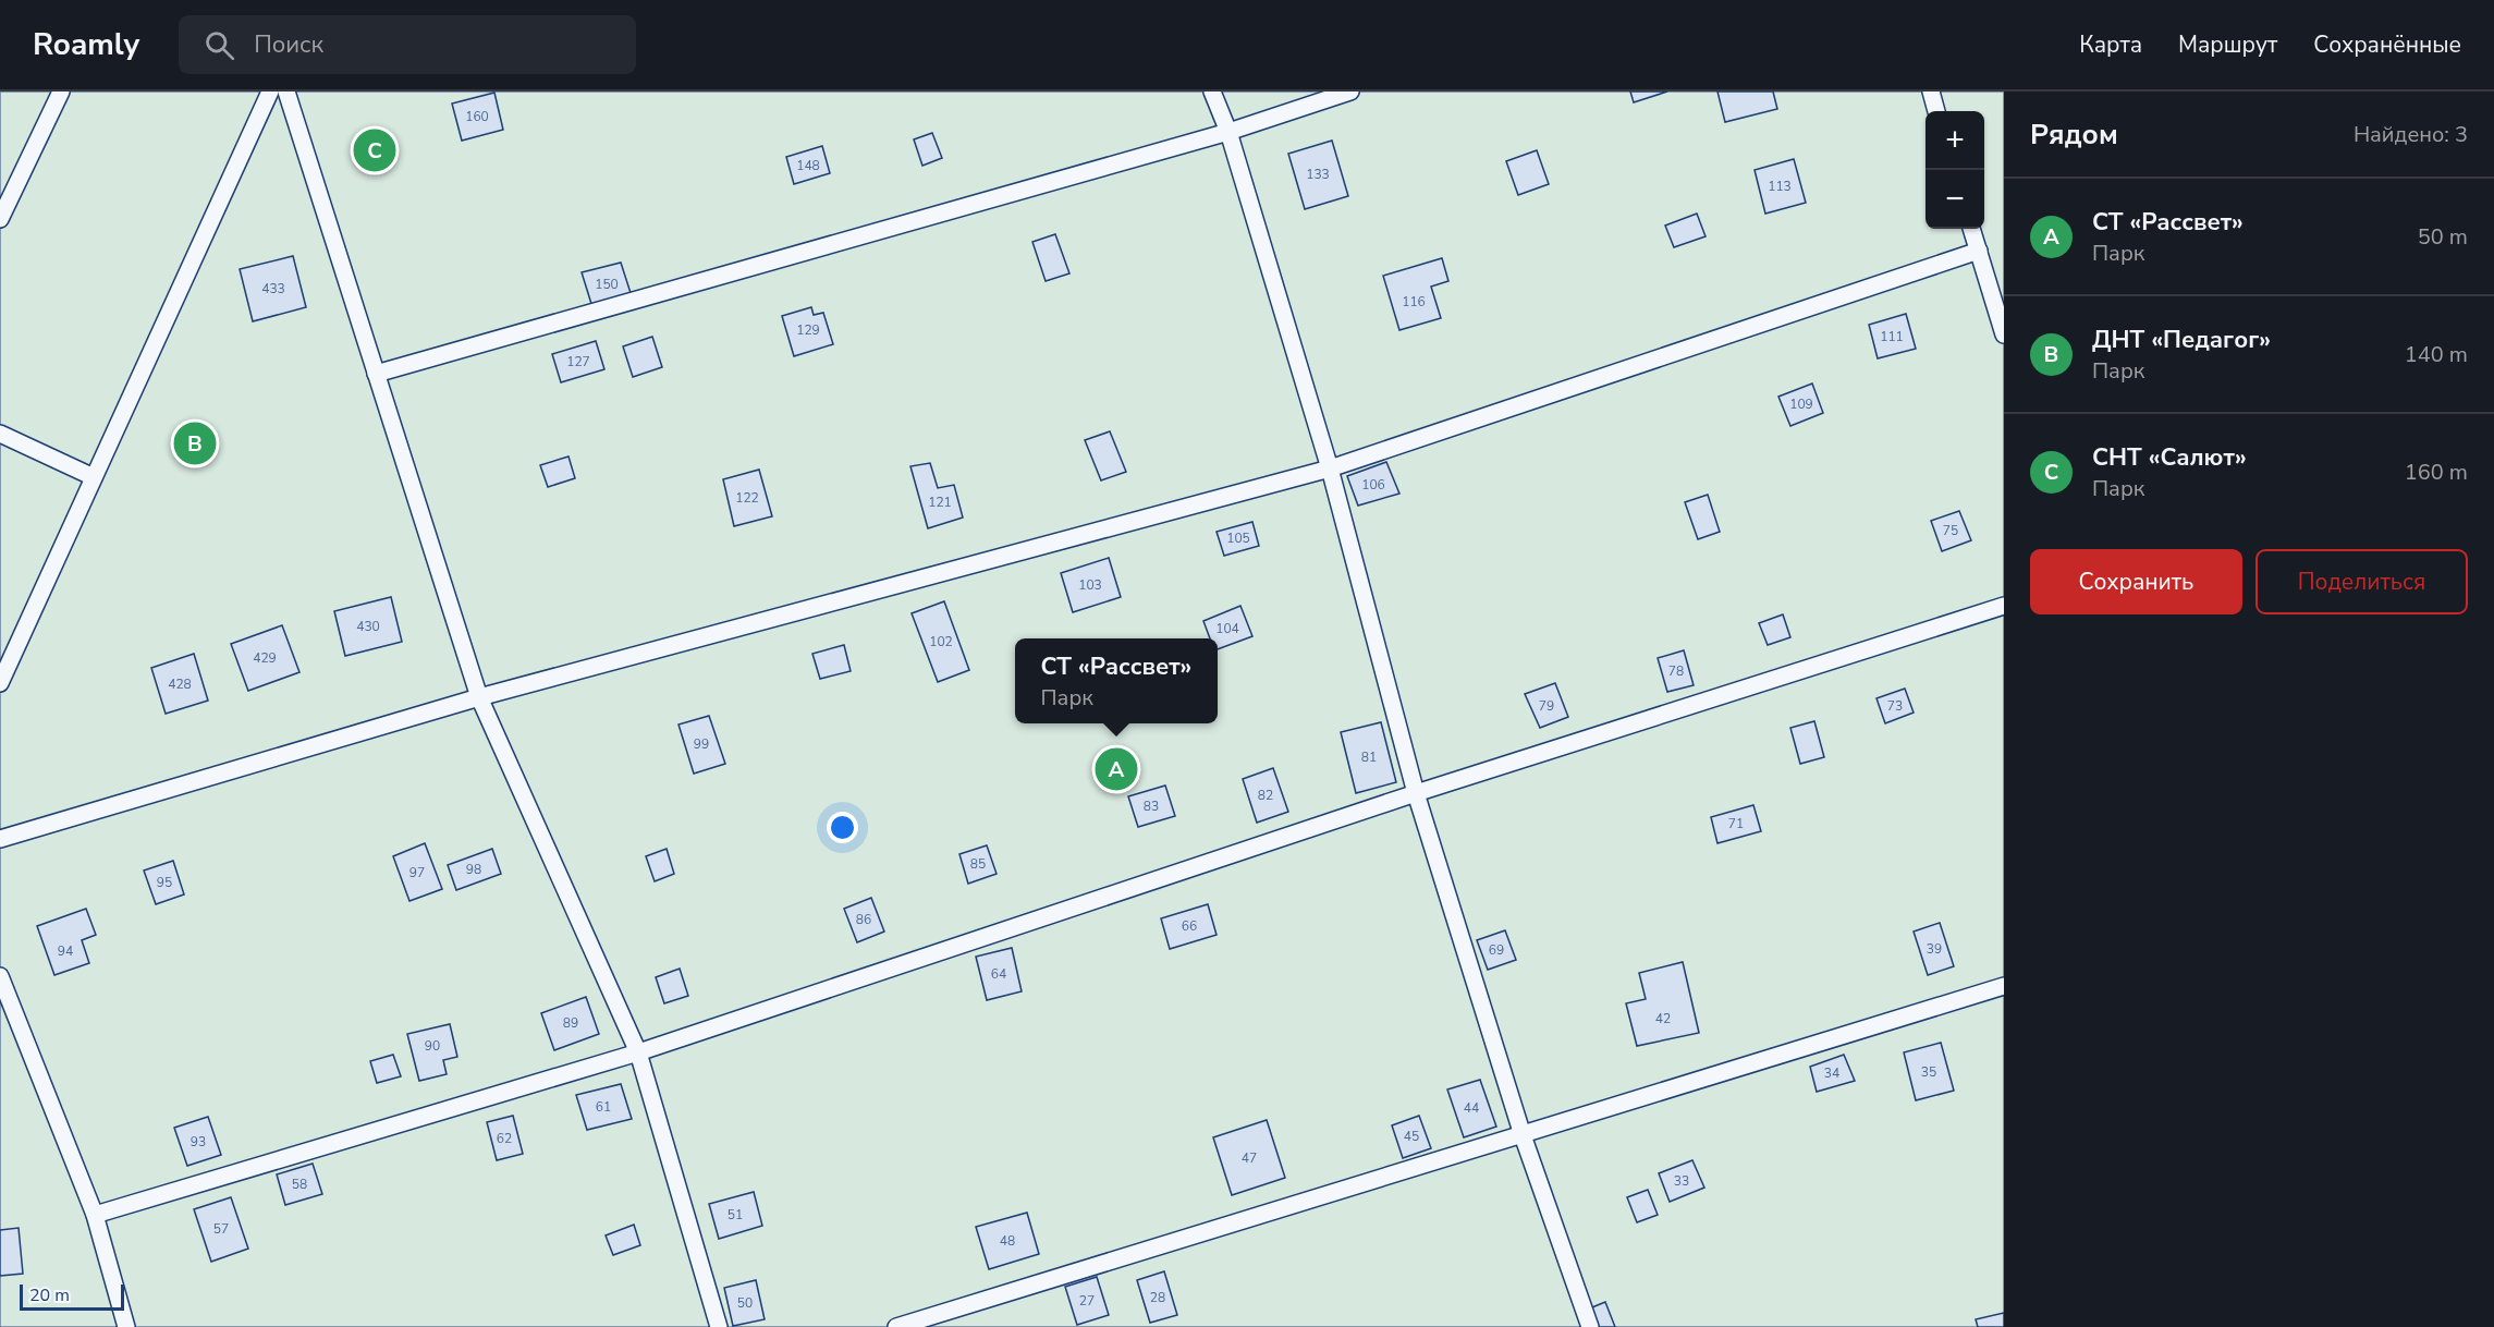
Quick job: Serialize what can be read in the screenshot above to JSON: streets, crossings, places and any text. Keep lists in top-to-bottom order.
{
  "house_numbers": [
    "160",
    "148",
    "133",
    "113",
    "150",
    "433",
    "116",
    "129",
    "111",
    "127",
    "109",
    "106",
    "122",
    "121",
    "75",
    "105",
    "103",
    "430",
    "104",
    "102",
    "429",
    "78",
    "428",
    "79",
    "73",
    "99",
    "81",
    "82",
    "83",
    "71",
    "85",
    "98",
    "97",
    "95",
    "86",
    "66",
    "39",
    "69",
    "94",
    "64",
    "42",
    "89",
    "90",
    "35",
    "34",
    "61",
    "44",
    "45",
    "62",
    "93",
    "47",
    "33",
    "58",
    "51",
    "57",
    "48",
    "28",
    "27",
    "50"
  ],
  "scale_bar": "20 m",
  "page": {
    "header": "Roamly",
    "search": "Поиск",
    "nav": ["Карта", "Маршрут", "Сохранённые"],
    "heading": ["Рядом", "Найдено: 3"],
    "map_buttons": ["+", "−"],
    "pins": ["C", "B", "A"],
    "list": [
      {
        "mark": "A",
        "name": "СТ «Рассвет»",
        "note": "Парк",
        "value": "50 m"
      },
      {
        "mark": "B",
        "name": "ДНТ «Педагог»",
        "note": "Парк",
        "value": "140 m"
      },
      {
        "mark": "C",
        "name": "СНТ «Салют»",
        "note": "Парк",
        "value": "160 m"
      }
    ],
    "buttons": ["Сохранить", "Поделиться"],
    "popup": ["СТ «Рассвет»", "Парк"],
    "scale": "20 m"
  }
}
